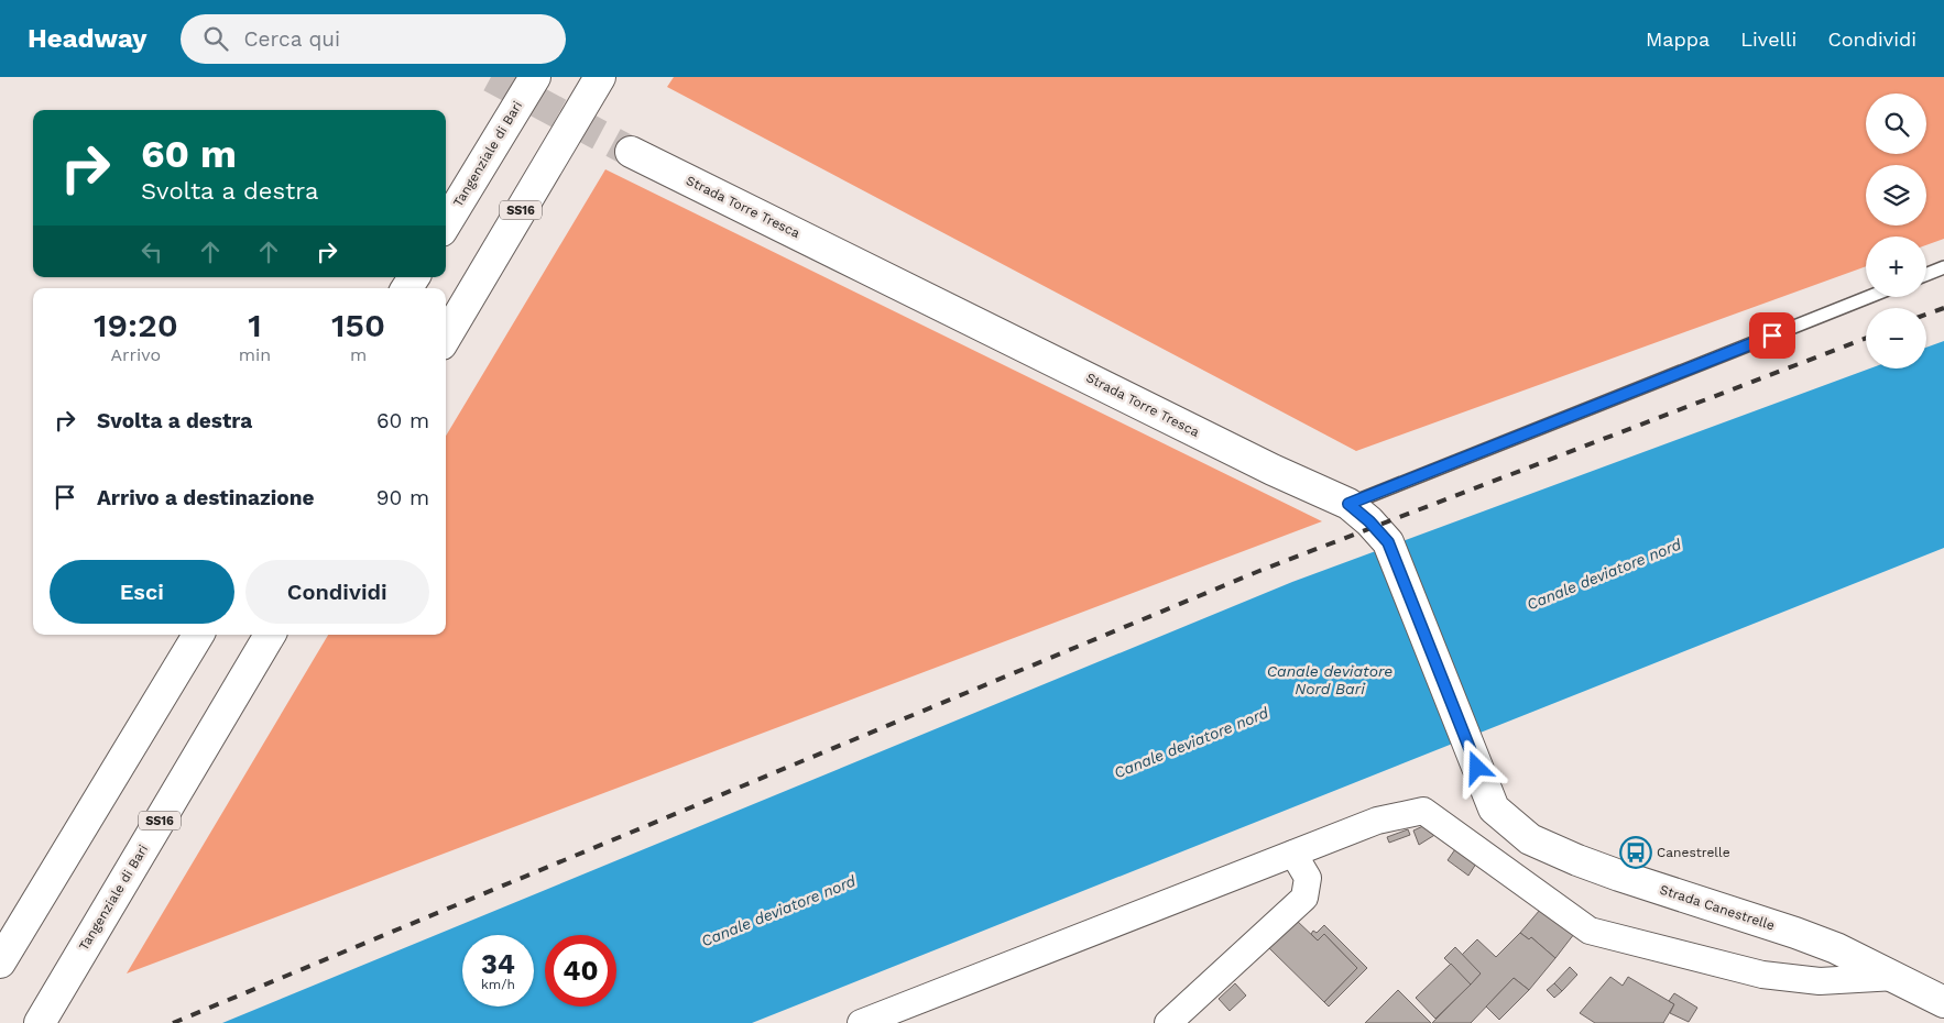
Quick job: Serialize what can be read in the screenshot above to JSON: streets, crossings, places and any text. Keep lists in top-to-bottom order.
{
  "streets": {
    "main road": [
      "Tangenziale di Bari",
      "Strada Torre Tresca",
      "SS16",
      "Strada Canestrelle"
    ]
  },
  "crossings": [
    ["Strada Torre Tresca", "Strada Canestrelle"]
  ],
  "water": ["Canale deviatore nord", "Canale deviatore Nord Bari"],
  "places": {
    "bus stop": ["Canestrelle"]
  },
  "page": {
    "header": "Headway",
    "search": "Cerca qui",
    "nav": ["Mappa", "Livelli", "Condividi"],
    "map_buttons": ["+", "−"],
    "turn": ["60 m", "Svolta a destra"],
    "eta": [
      "19:20",
      "Arrivo",
      "1",
      "min",
      "150",
      "m"
    ],
    "list": [
      {
        "name": "Svolta a destra",
        "value": "60 m"
      },
      {
        "name": "Arrivo a destinazione",
        "value": "90 m"
      }
    ],
    "buttons": ["Esci", "Condividi"],
    "speed": "34 km/h",
    "limit": "40"
  }
}
